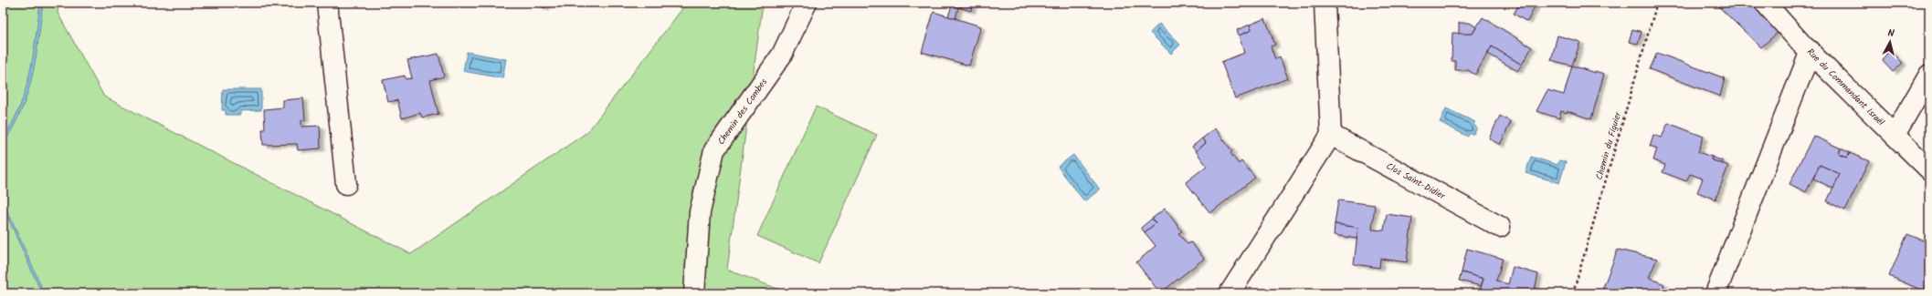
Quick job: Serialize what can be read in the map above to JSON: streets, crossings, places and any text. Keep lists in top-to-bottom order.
{
  "streets": {
    "street": ["Rue du Commandant Israël", "Chemin des Combes", "Clos Saint-Didier"],
    "path": ["Chemin du Figuier"]
  },
  "north": "top"
}
